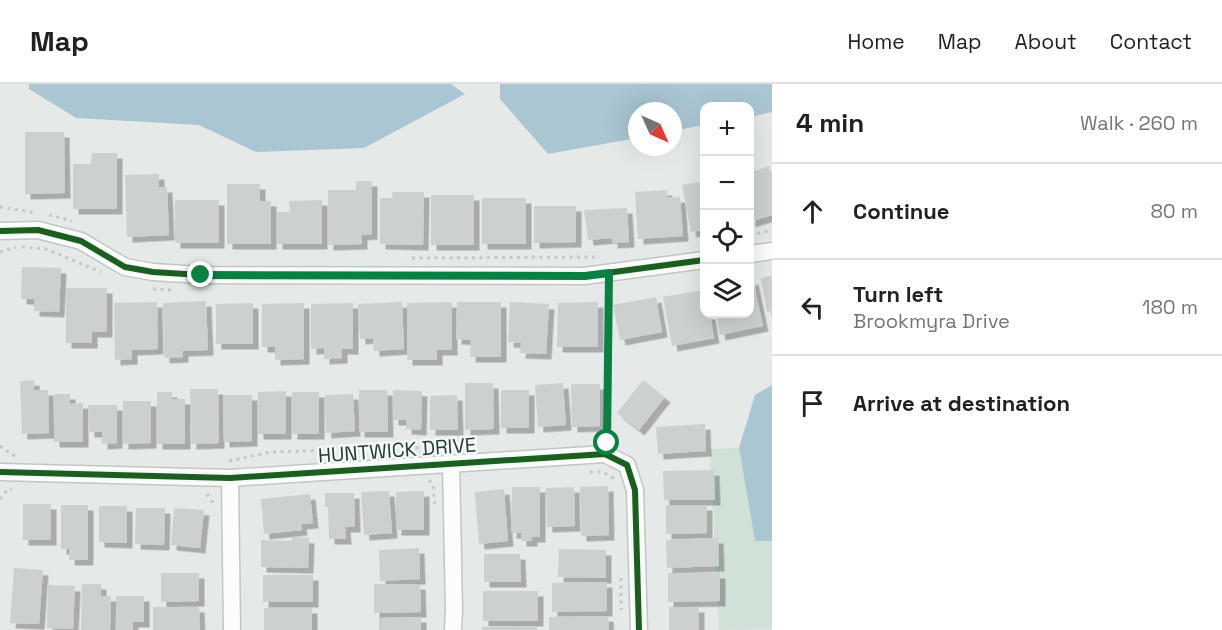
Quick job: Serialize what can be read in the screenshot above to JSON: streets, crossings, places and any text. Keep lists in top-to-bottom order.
{
  "streets": {
    "street": ["HUNTWICK DRIVE"]
  },
  "north": "bottom right",
  "page": {
    "header": "Map",
    "nav": [
      "Home",
      "Map",
      "About",
      "Contact"
    ],
    "heading": ["4 min", "Walk · 260 m"],
    "map_buttons": ["+", "−"],
    "list": [
      ["Continue", "80 m"],
      ["Turn left", "Brookmyra Drive", "180 m"],
      "Arrive at destination"
    ]
  }
}
